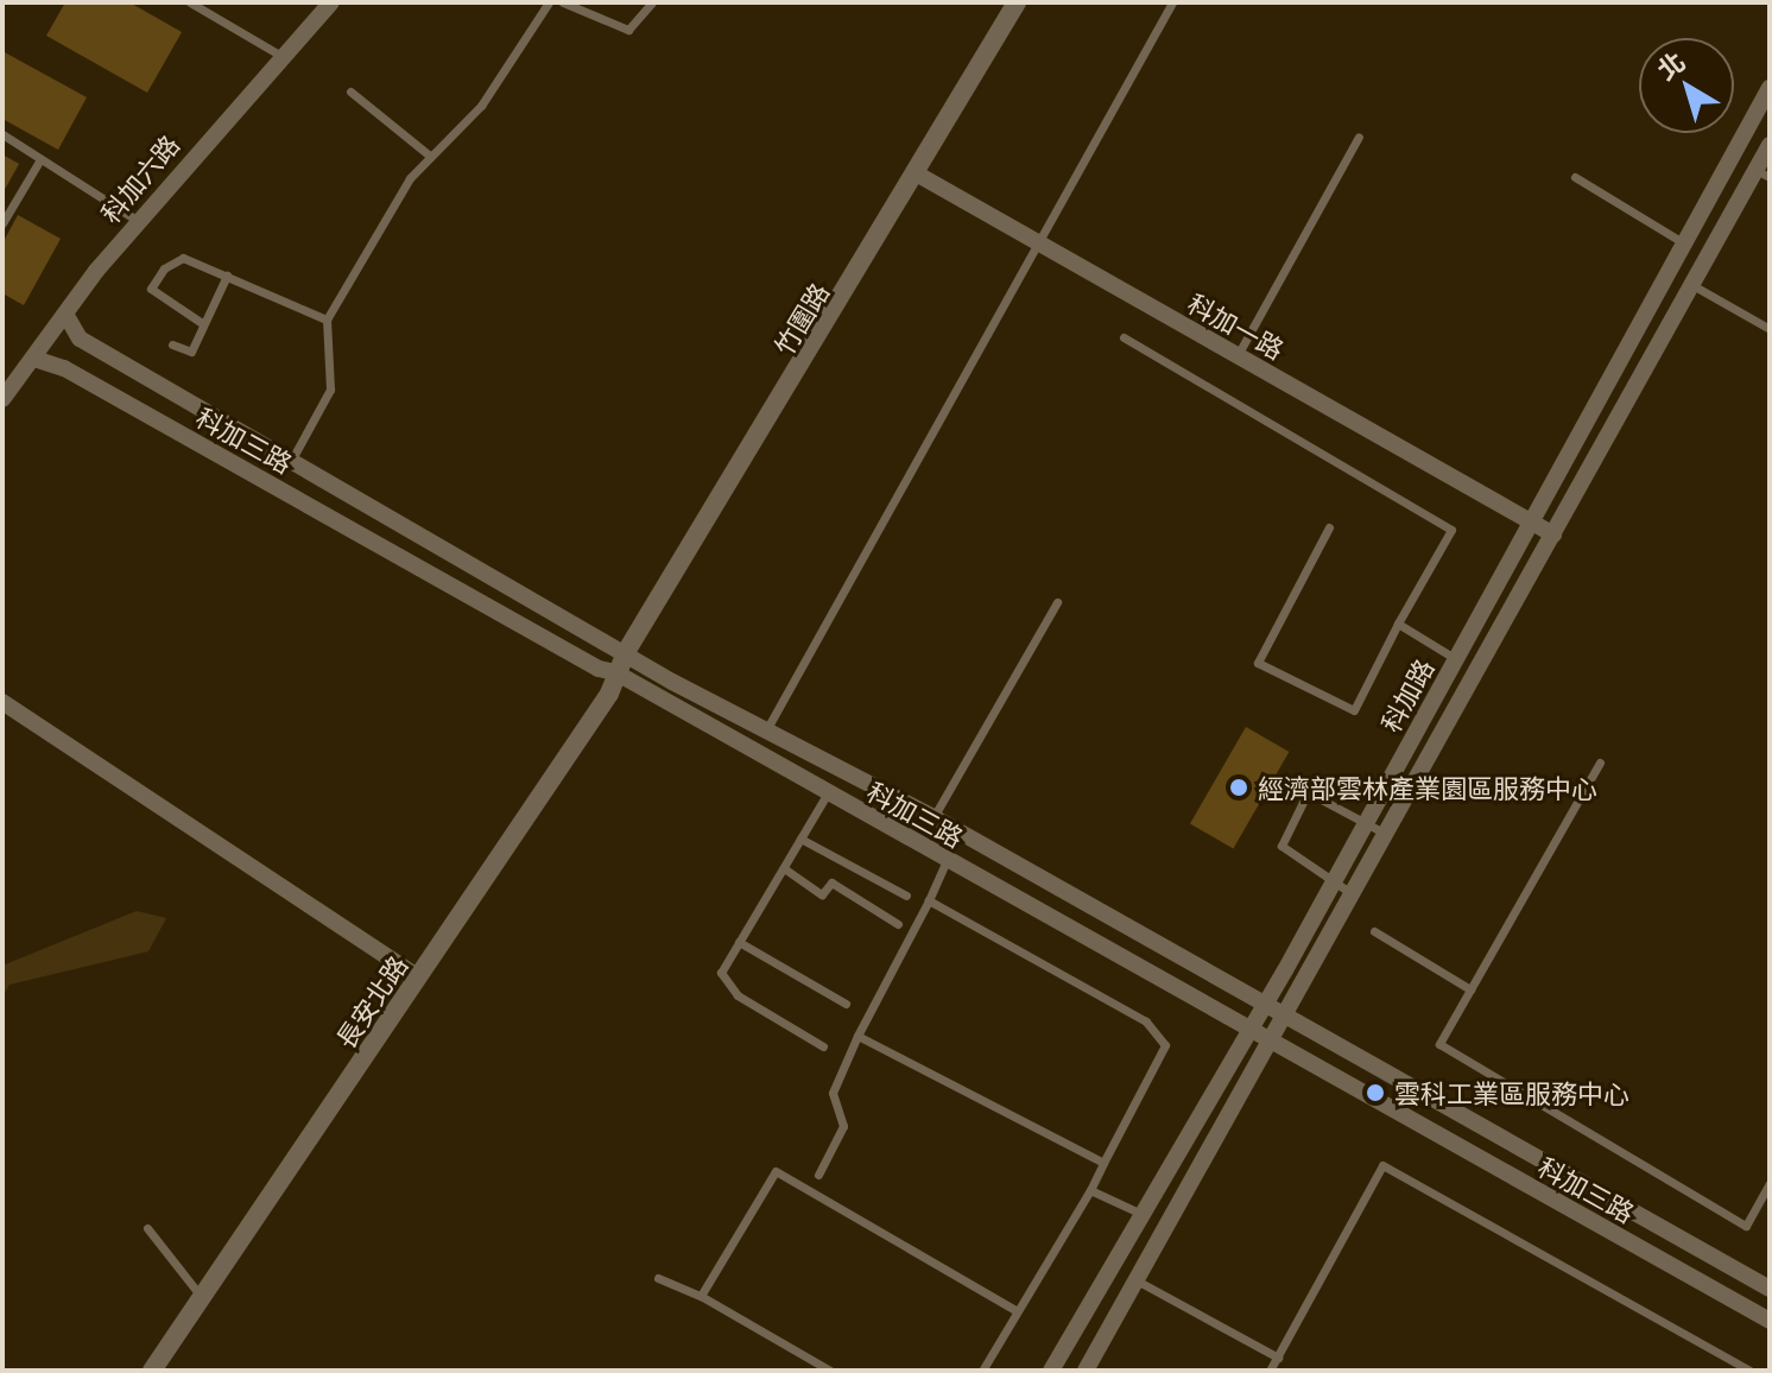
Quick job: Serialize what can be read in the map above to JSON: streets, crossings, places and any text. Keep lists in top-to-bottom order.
{
  "streets": {
    "street": [
      "科加六路",
      "竹圍路",
      "科加一路",
      "科加三路",
      "科加路",
      "長安北路"
    ]
  },
  "crossings": [
    ["科加六路", "科加三路"],
    ["竹圍路", "科加一路"],
    ["竹圍路", "科加三路"],
    ["竹圍路", "長安北路"],
    ["科加一路", "科加路"],
    ["科加三路", "科加路"],
    ["科加三路", "長安北路"]
  ],
  "places": ["經濟部雲林產業園區服務中心", "雲科工業區服務中心"],
  "north": "top left"
}
